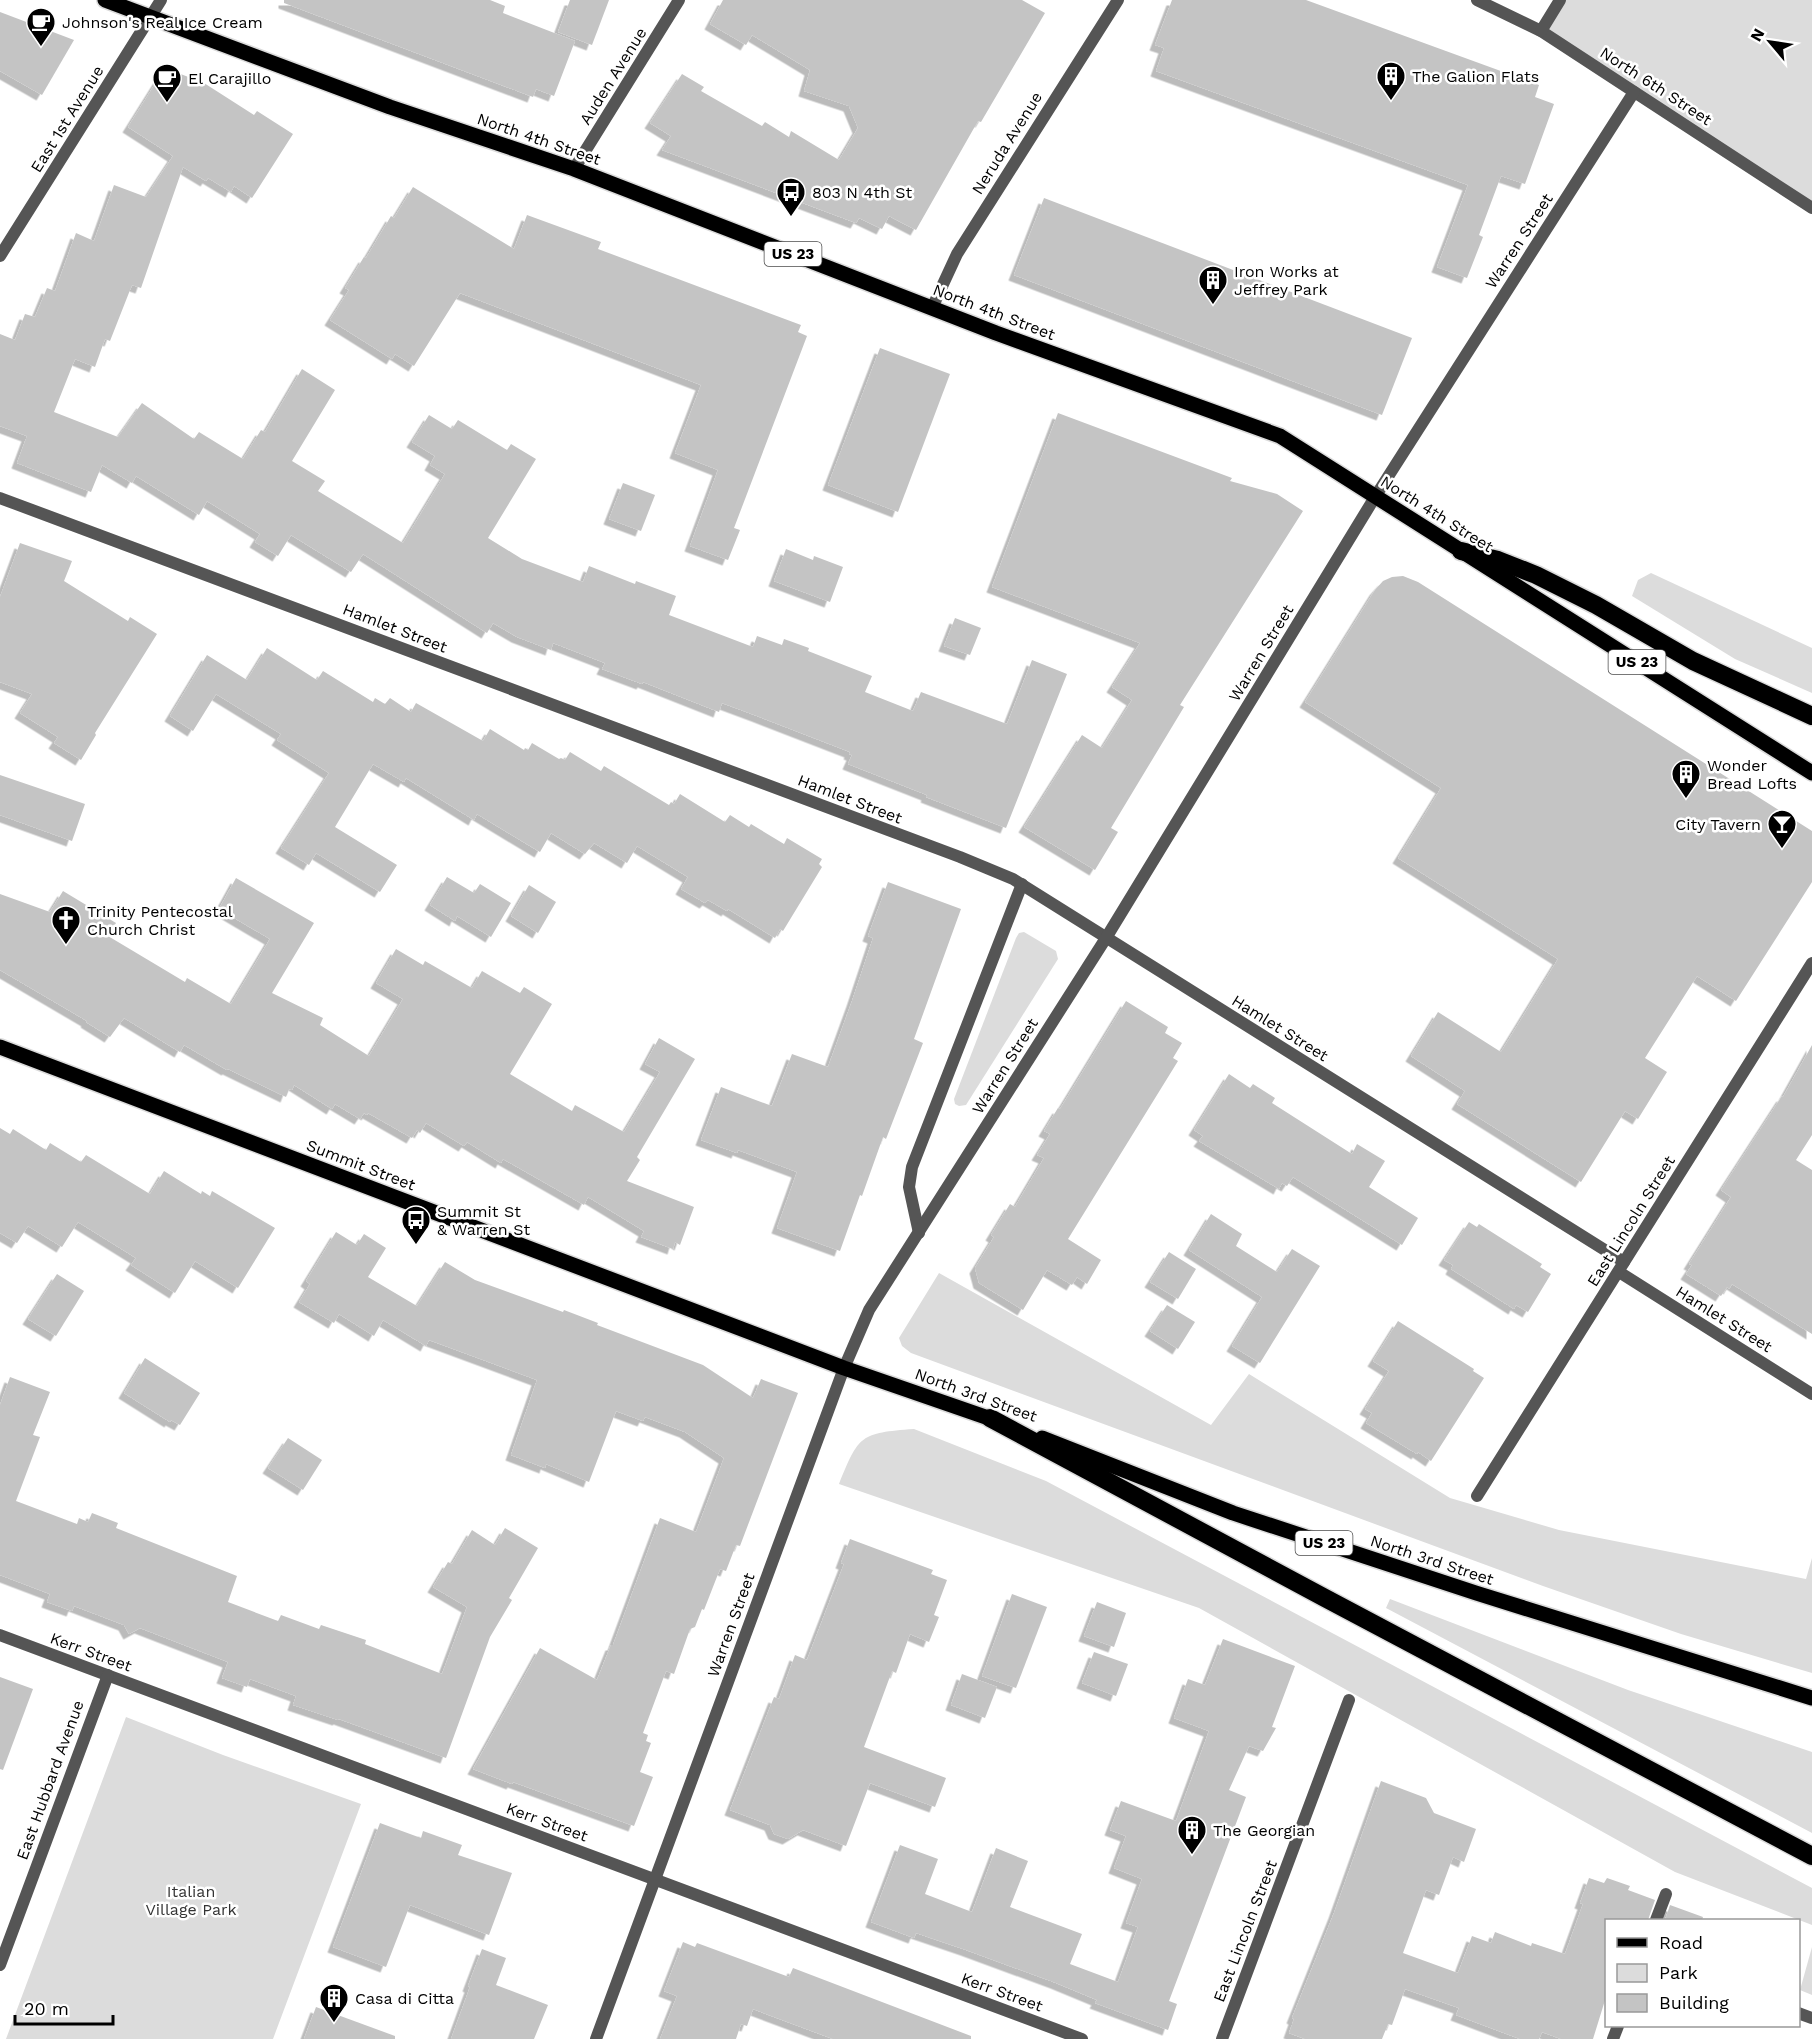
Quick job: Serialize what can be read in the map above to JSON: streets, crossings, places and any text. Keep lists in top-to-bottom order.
{
  "streets": {
    "main road": [
      "North 4th Street",
      "US 23",
      "Summit Street",
      "North 3rd Street"
    ],
    "street": [
      "Auden Avenue",
      "North 6th Street",
      "East 1st Avenue",
      "Neruda Avenue",
      "Warren Street",
      "Hamlet Street",
      "East Lincoln Street",
      "Kerr Street",
      "East Hubbard Avenue"
    ]
  },
  "crossings": [
    ["Auden Avenue", "North 4th Street"],
    ["North 6th Street", "Warren Street"],
    ["East 1st Avenue", "North 4th Street"],
    ["North 4th Street", "Neruda Avenue"],
    ["North 4th Street", "Warren Street"],
    ["Warren Street", "Hamlet Street"],
    ["Warren Street", "Summit Street"],
    ["Warren Street", "North 3rd Street"],
    ["Warren Street", "Kerr Street"],
    ["Hamlet Street", "East Lincoln Street"],
    ["Summit Street", "North 3rd Street"],
    ["Kerr Street", "East Hubbard Avenue"]
  ],
  "parks": ["Italian Village Park"],
  "places": {
    "cafe": ["Johnson's Real Ice Cream", "El Carajillo"],
    "building": [
      "The Galion Flats",
      "Iron Works at Jeffrey Park",
      "Wonder Bread Lofts",
      "The Georgian",
      "Casa di Citta"
    ],
    "bus stop": ["803 N 4th St", "Summit St & Warren St"],
    "bar": ["City Tavern"],
    "church": ["Trinity Pentecostal Church Christ"]
  },
  "legend": ["Road", "Park", "Building"],
  "scale_bar": "20 m",
  "north": "top left"
}
